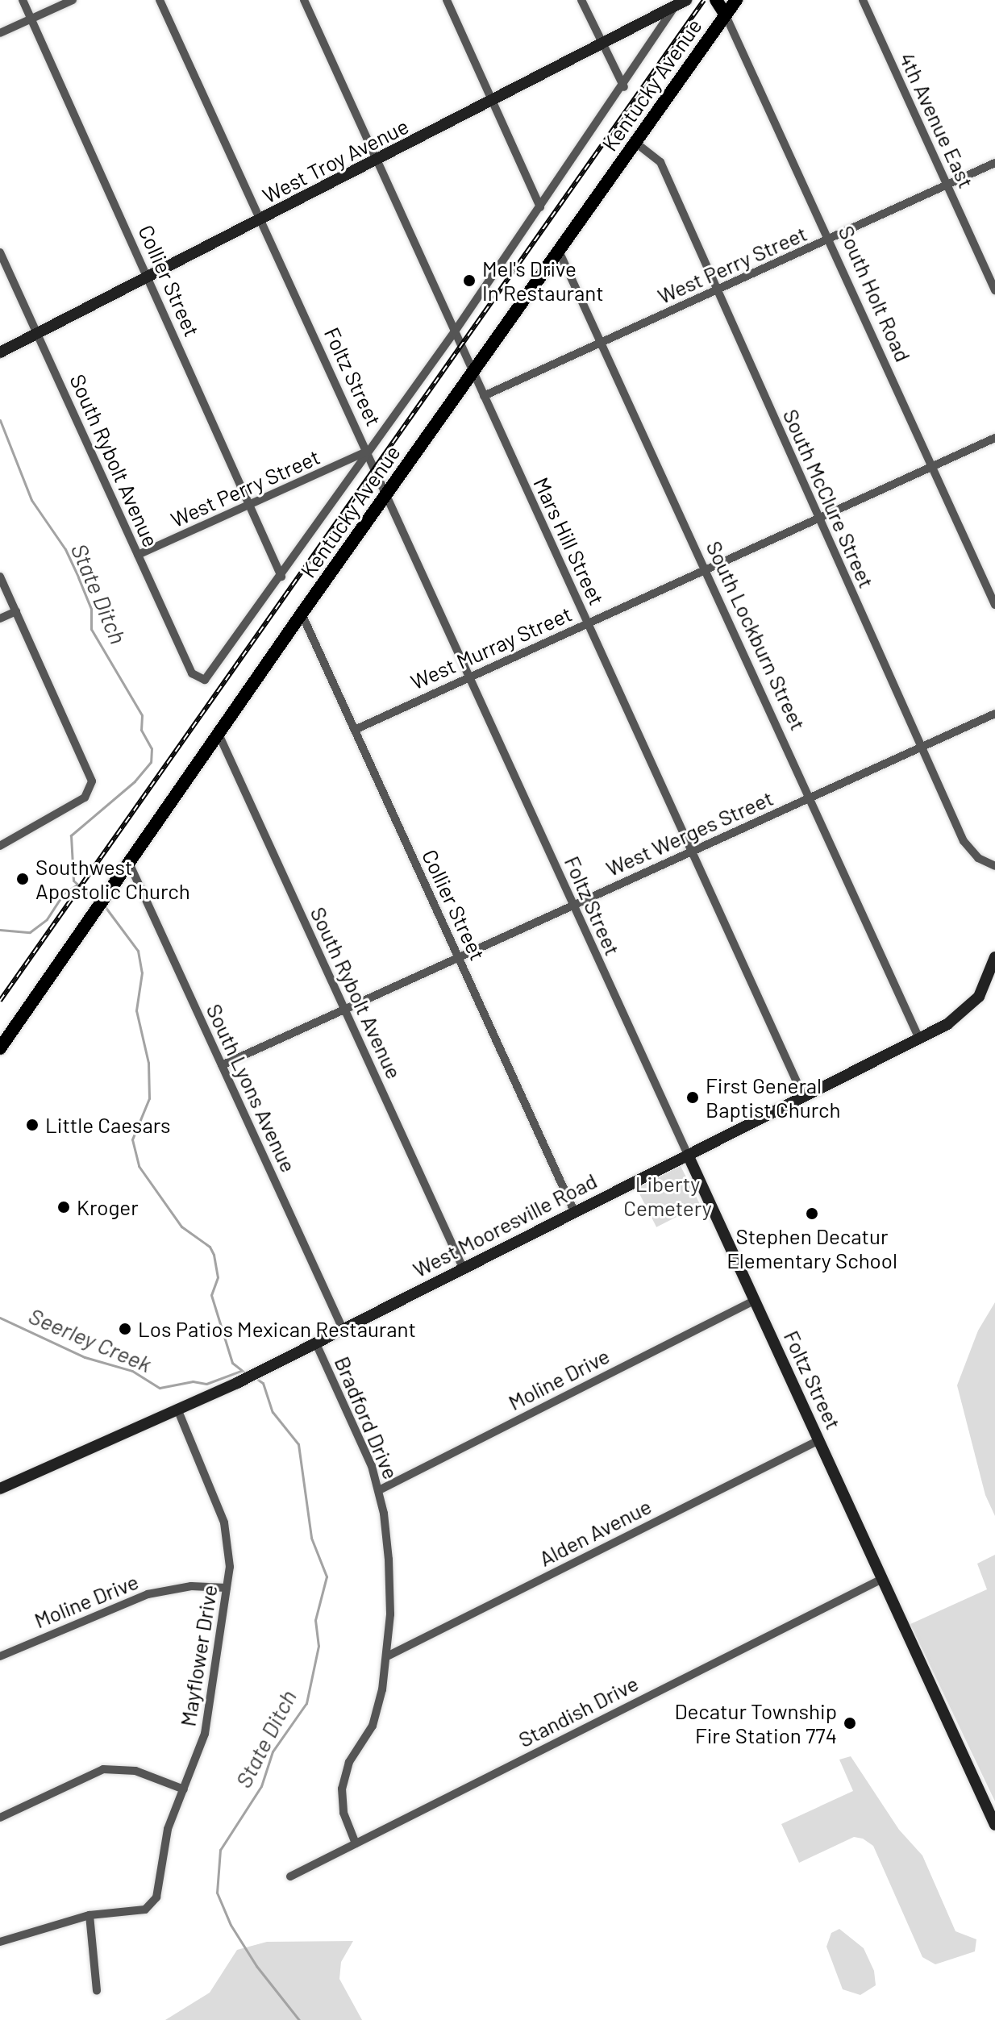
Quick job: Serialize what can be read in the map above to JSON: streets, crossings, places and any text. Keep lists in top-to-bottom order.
{
  "streets": {
    "main road": ["Kentucky Avenue", "South Holt Road"],
    "street": [
      "4th Avenue East",
      "West Troy Avenue",
      "West Perry Street",
      "Collier Street",
      "Foltz Street",
      "South Rybolt Avenue",
      "South McClure Street",
      "Mars Hill Street",
      "South Lockburn Street",
      "West Murray Street",
      "West Werges Street",
      "South Lyons Avenue",
      "West Mooresville Road",
      "Moline Drive",
      "Bradford Drive",
      "Alden Avenue",
      "Mayflower Drive",
      "Standish Drive"
    ]
  },
  "crossings": [
    ["Kentucky Avenue", "Collier Street"],
    ["Kentucky Avenue", "South Holt Road"],
    ["Kentucky Avenue", "Foltz Street"],
    ["Kentucky Avenue", "South Rybolt Avenue"],
    ["Kentucky Avenue", "South McClure Street"],
    ["Kentucky Avenue", "Mars Hill Street"],
    ["Kentucky Avenue", "South Lockburn Street"],
    ["Kentucky Avenue", "South Lyons Avenue"],
    ["4th Avenue East", "West Perry Street"],
    ["West Troy Avenue", "Collier Street"],
    ["West Troy Avenue", "Foltz Street"],
    ["West Troy Avenue", "South Rybolt Avenue"],
    ["West Troy Avenue", "Mars Hill Street"],
    ["West Perry Street", "Collier Street"],
    ["West Perry Street", "South Holt Road"],
    ["West Perry Street", "Foltz Street"],
    ["West Perry Street", "South Rybolt Avenue"],
    ["West Perry Street", "South McClure Street"],
    ["West Perry Street", "Mars Hill Street"],
    ["West Perry Street", "South Lockburn Street"],
    ["Collier Street", "South Rybolt Avenue"],
    ["Collier Street", "West Murray Street"],
    ["Collier Street", "West Werges Street"],
    ["Collier Street", "West Mooresville Road"],
    ["South Holt Road", "West Murray Street"],
    ["Foltz Street", "West Murray Street"],
    ["Foltz Street", "West Werges Street"],
    ["Foltz Street", "West Mooresville Road"],
    ["Foltz Street", "Moline Drive"],
    ["Foltz Street", "Alden Avenue"],
    ["Foltz Street", "Standish Drive"],
    ["South Rybolt Avenue", "West Werges Street"],
    ["South Rybolt Avenue", "West Mooresville Road"],
    ["South McClure Street", "West Murray Street"],
    ["South McClure Street", "West Werges Street"],
    ["Mars Hill Street", "West Murray Street"],
    ["Mars Hill Street", "West Werges Street"],
    ["Mars Hill Street", "West Mooresville Road"],
    ["South Lockburn Street", "West Murray Street"],
    ["South Lockburn Street", "West Werges Street"],
    ["South Lockburn Street", "West Mooresville Road"],
    ["West Werges Street", "South Lyons Avenue"],
    ["South Lyons Avenue", "West Mooresville Road"],
    ["West Mooresville Road", "Bradford Drive"],
    ["West Mooresville Road", "Mayflower Drive"],
    ["Moline Drive", "Bradford Drive"],
    ["Moline Drive", "Mayflower Drive"],
    ["Bradford Drive", "Alden Avenue"],
    ["Bradford Drive", "Standish Drive"]
  ],
  "water": ["State Ditch", "Seerley Creek"],
  "parks": ["Liberty Cemetery"],
  "places": [
    "Mel's Drive In Restaurant",
    "Southwest Apostolic Church",
    "First General Baptist Church",
    "Little Caesars",
    "Kroger",
    "Stephen Decatur Elementary School",
    "Los Patios Mexican Restaurant",
    "Decatur Township Fire Station 774"
  ]
}
